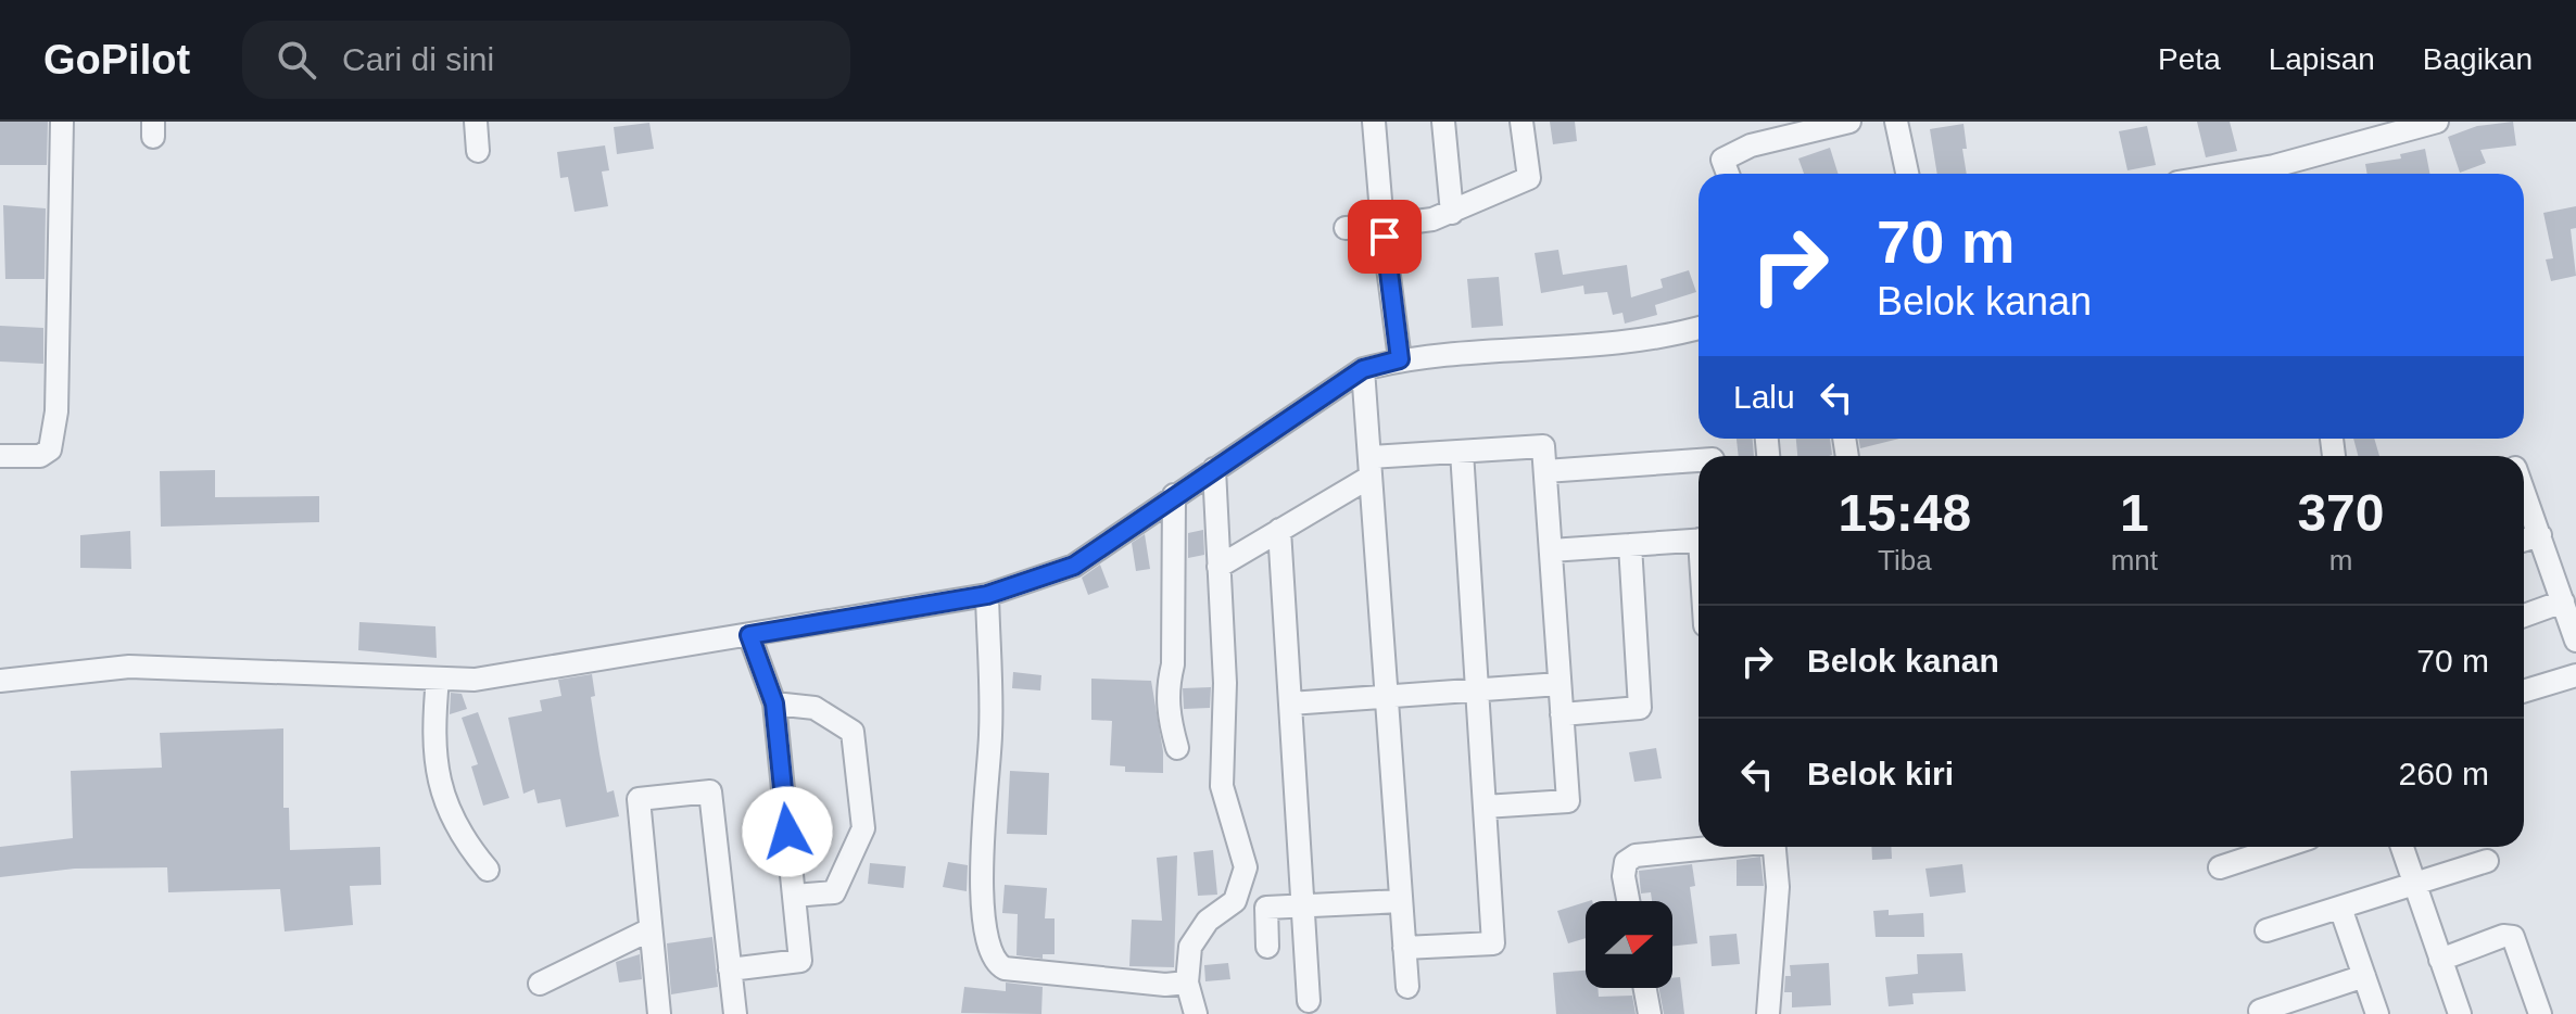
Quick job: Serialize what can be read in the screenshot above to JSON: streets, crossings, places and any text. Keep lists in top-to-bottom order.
{
  "north": "right",
  "page": {
    "header": "GoPilot",
    "search": "Cari di sini",
    "nav": ["Peta", "Lapisan", "Bagikan"],
    "turn": ["70 m", "Belok kanan"],
    "then": "Lalu",
    "eta": [
      "15:48",
      "Tiba",
      "1",
      "mnt",
      "370",
      "m"
    ],
    "list": [
      {
        "name": "Belok kanan",
        "value": "70 m"
      },
      {
        "name": "Belok kiri",
        "value": "260 m"
      }
    ]
  }
}
